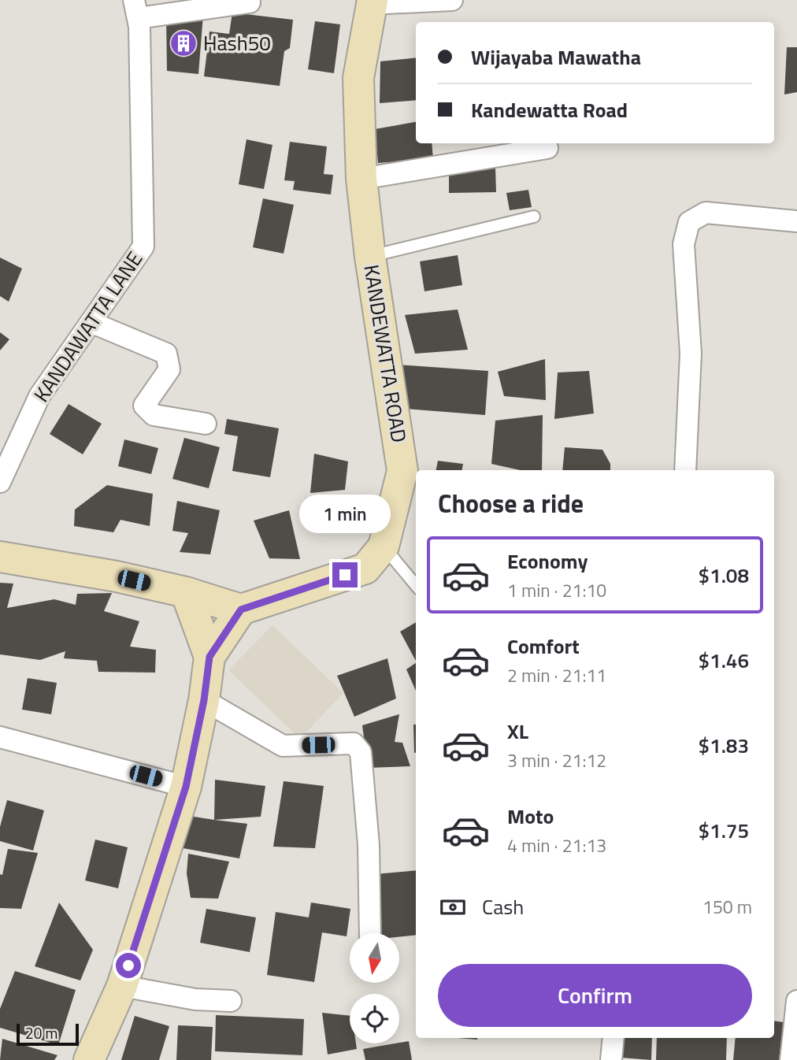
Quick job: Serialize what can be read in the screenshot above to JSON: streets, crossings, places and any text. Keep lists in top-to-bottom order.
{
  "streets": {
    "street": ["KANDAWATTA LANE", "KANDEWATTA ROAD"]
  },
  "places": {
    "building": ["Hash50"]
  },
  "scale_bar": "20 m",
  "north": "bottom",
  "page": {
    "banner": ["Wijayaba Mawatha", "Kandewatta Road"],
    "heading": "Choose a ride",
    "bubble": "1 min",
    "list": [
      {
        "name": "Economy",
        "note": "1 min · 21:10",
        "value": "$1.08"
      },
      {
        "name": "Comfort",
        "note": "2 min · 21:11",
        "value": "$1.46"
      },
      {
        "name": "XL",
        "note": "3 min · 21:12",
        "value": "$1.83"
      },
      {
        "name": "Moto",
        "note": "4 min · 21:13",
        "value": "$1.75"
      }
    ],
    "pay": ["Cash", "150 m"],
    "buttons": "Confirm",
    "scale": "20 m"
  }
}
